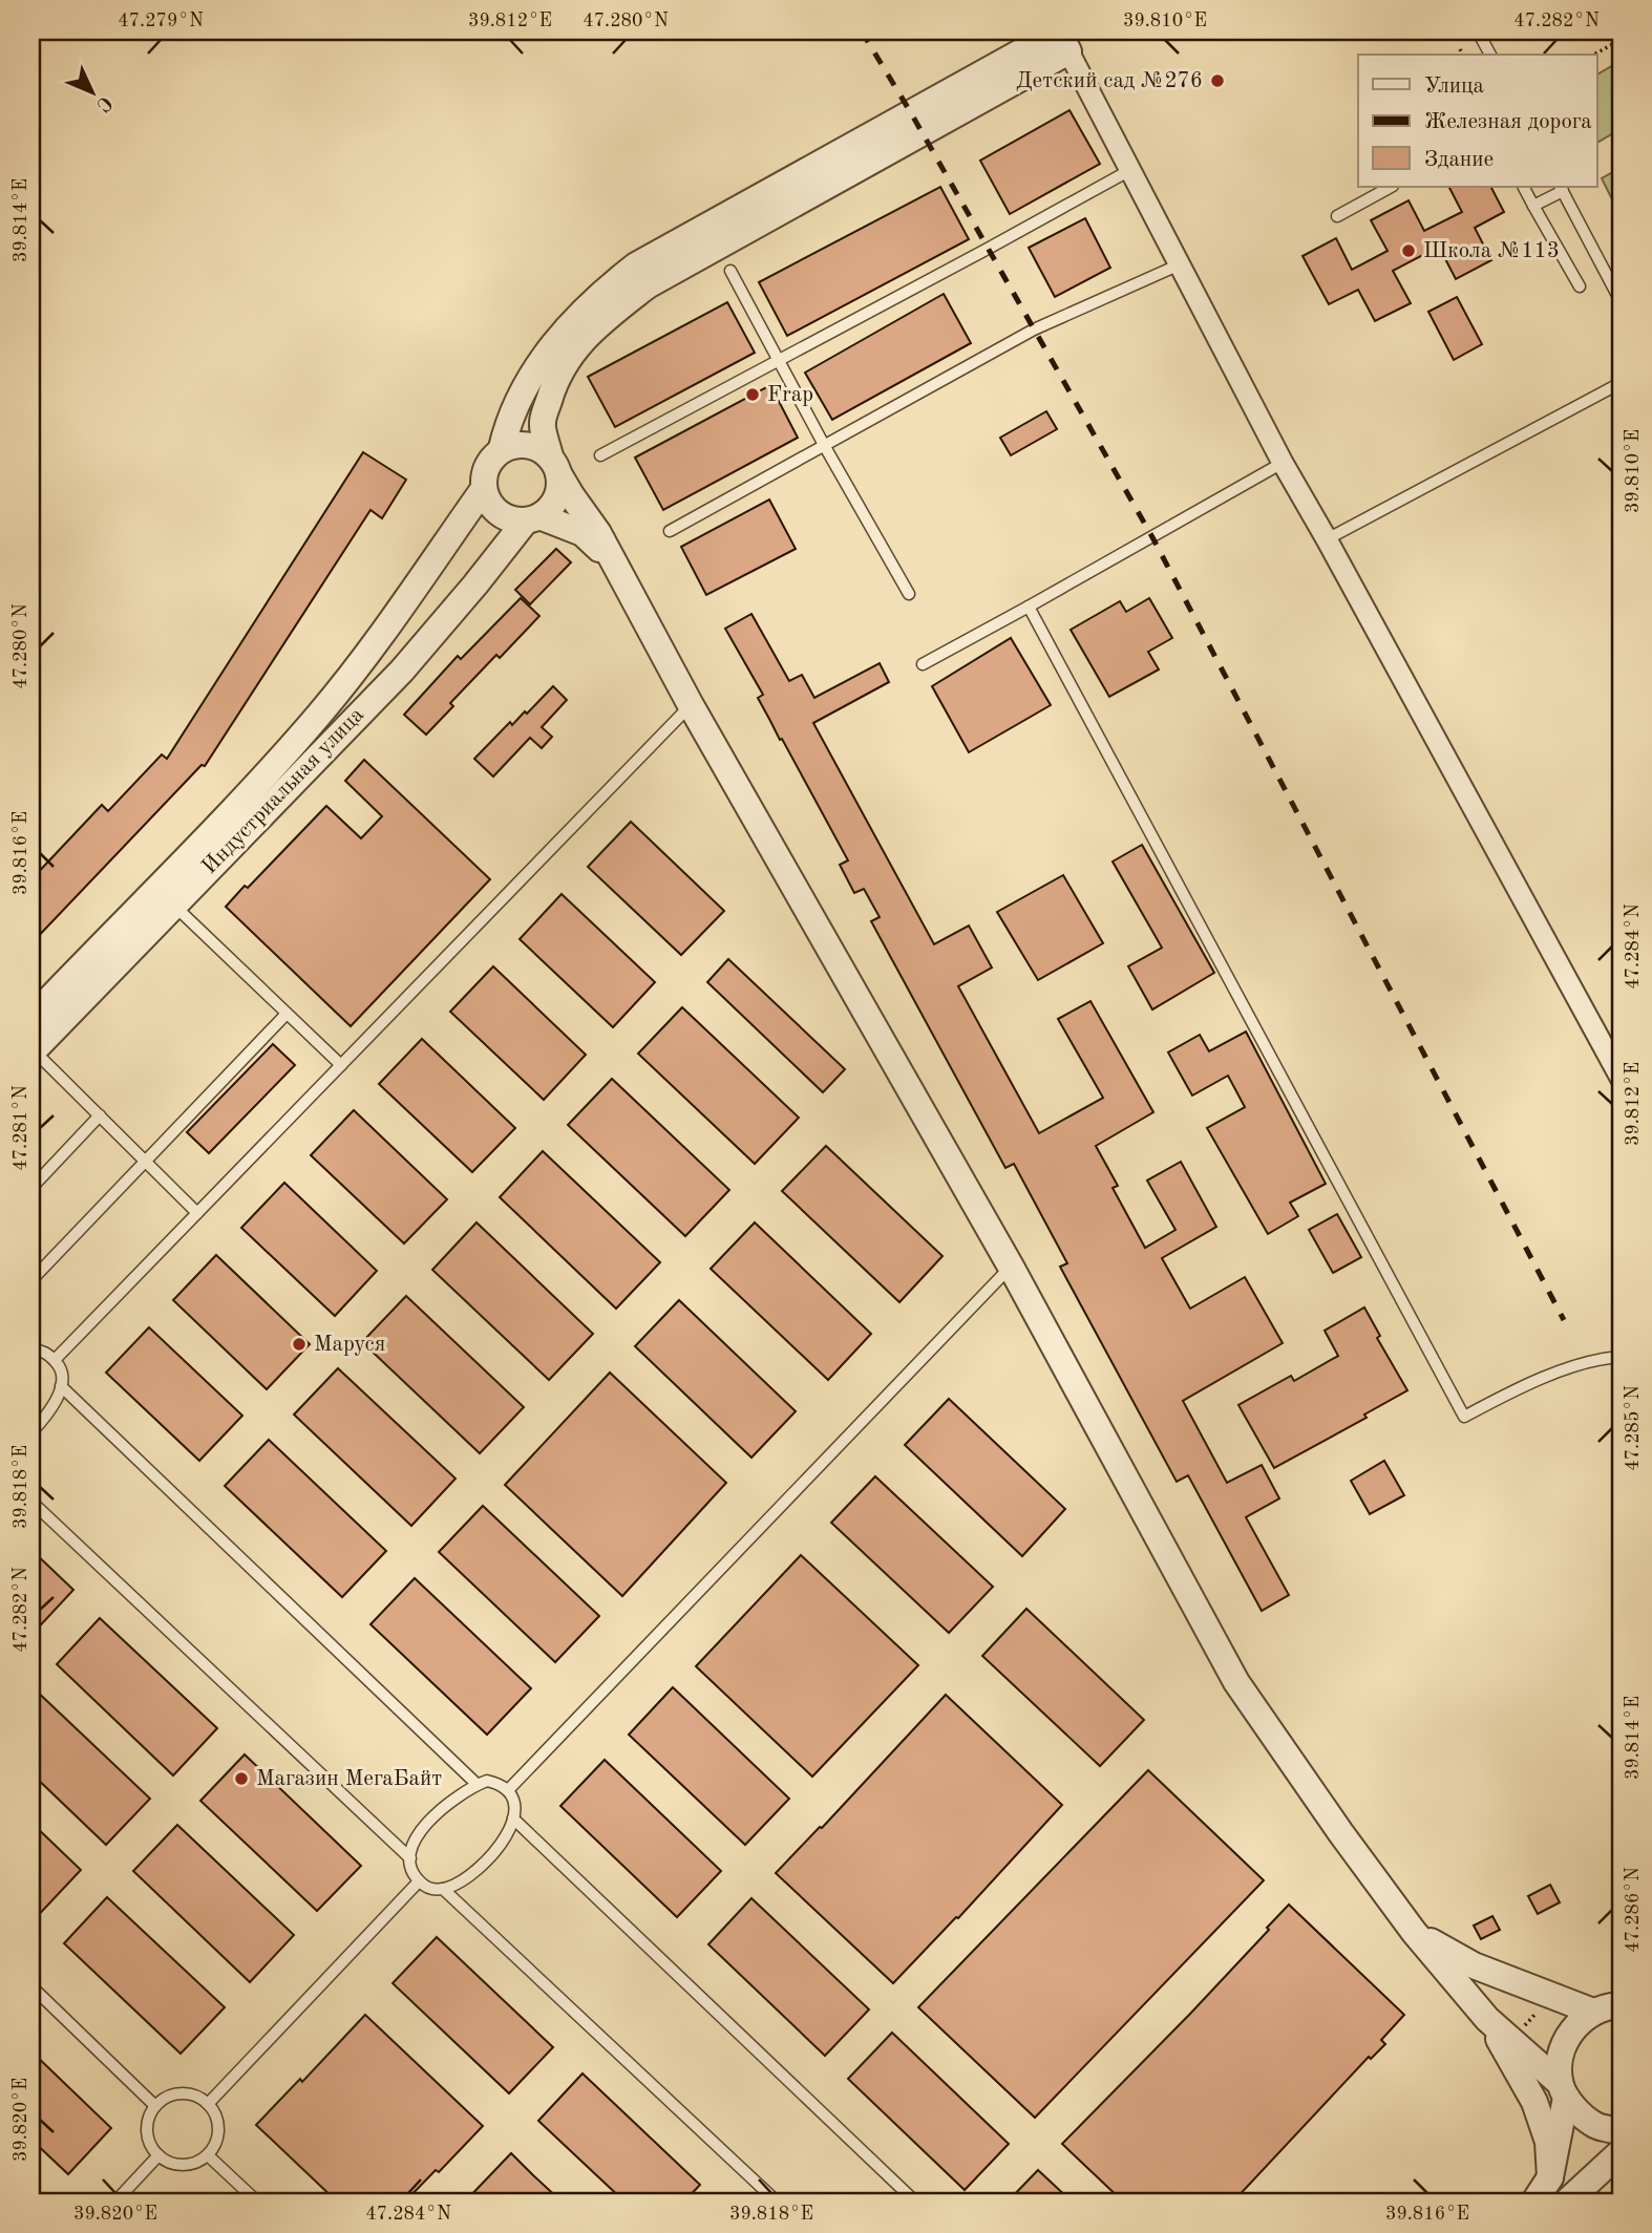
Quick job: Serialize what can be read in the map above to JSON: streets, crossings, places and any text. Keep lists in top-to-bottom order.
{
  "streets": {
    "street": ["Индустриальная улица"]
  },
  "places": [
    "Детский сад №276",
    "Школа №113",
    "Frap",
    "Маруся",
    "Магазин МегаБайт"
  ],
  "legend": ["Улица", "Железная дорога", "Здание"],
  "north": "bottom right",
  "coordinates": [
    "47.279°N",
    "39.812°E",
    "47.280°N",
    "39.810°E",
    "47.282°N",
    "39.814°E",
    "39.816°E",
    "47.284°N",
    "47.281°N",
    "47.285°N",
    "39.818°E",
    "47.286°N",
    "39.820°E"
  ]
}
